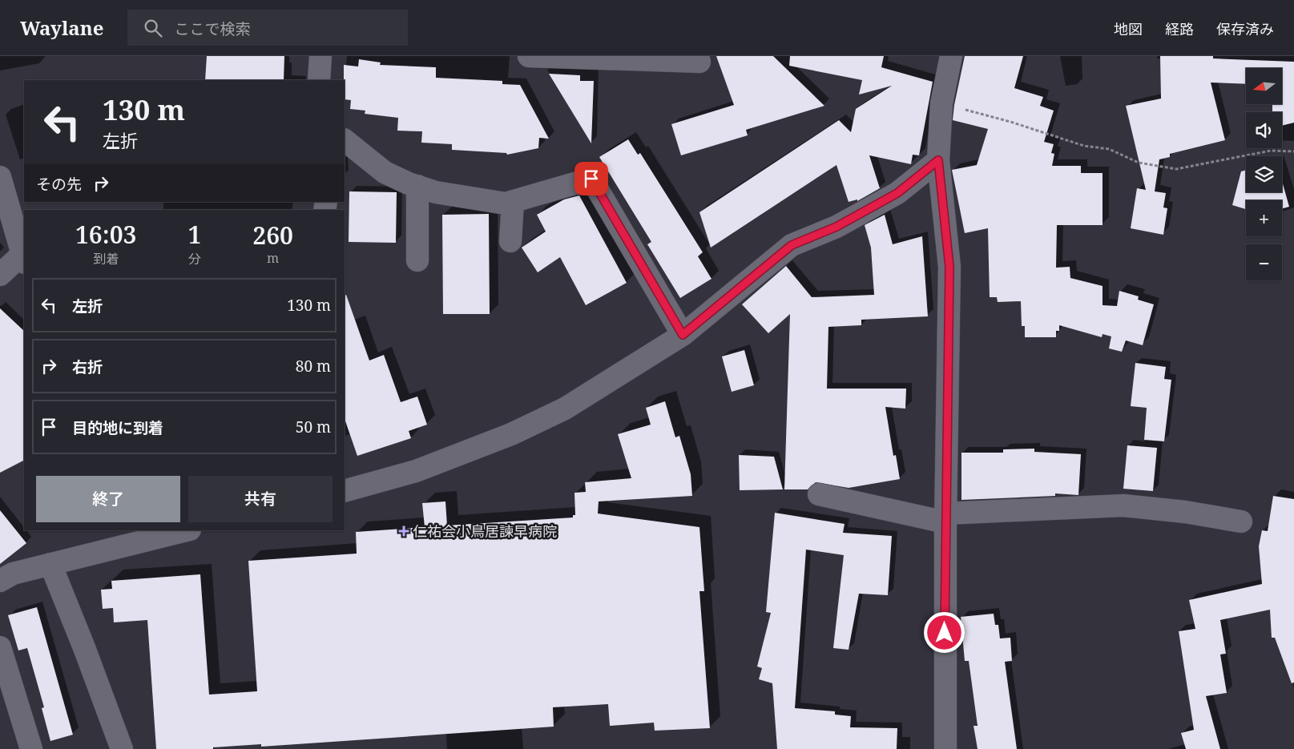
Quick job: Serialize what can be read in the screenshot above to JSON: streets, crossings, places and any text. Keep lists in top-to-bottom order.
{
  "places": {
    "health": ["仁祐会小鳥居諫早病院"]
  },
  "north": "left",
  "page": {
    "header": "Waylane",
    "search": "ここで検索",
    "nav": ["地図", "経路", "保存済み"],
    "map_buttons": ["+", "−"],
    "turn": ["130 m", "左折"],
    "then": "その先",
    "eta": [
      "16:03",
      "到着",
      "1",
      "分",
      "260",
      "m"
    ],
    "list": [
      {
        "name": "左折",
        "value": "130 m"
      },
      {
        "name": "右折",
        "value": "80 m"
      },
      {
        "name": "目的地に到着",
        "value": "50 m"
      }
    ],
    "buttons": ["終了", "共有"]
  }
}
